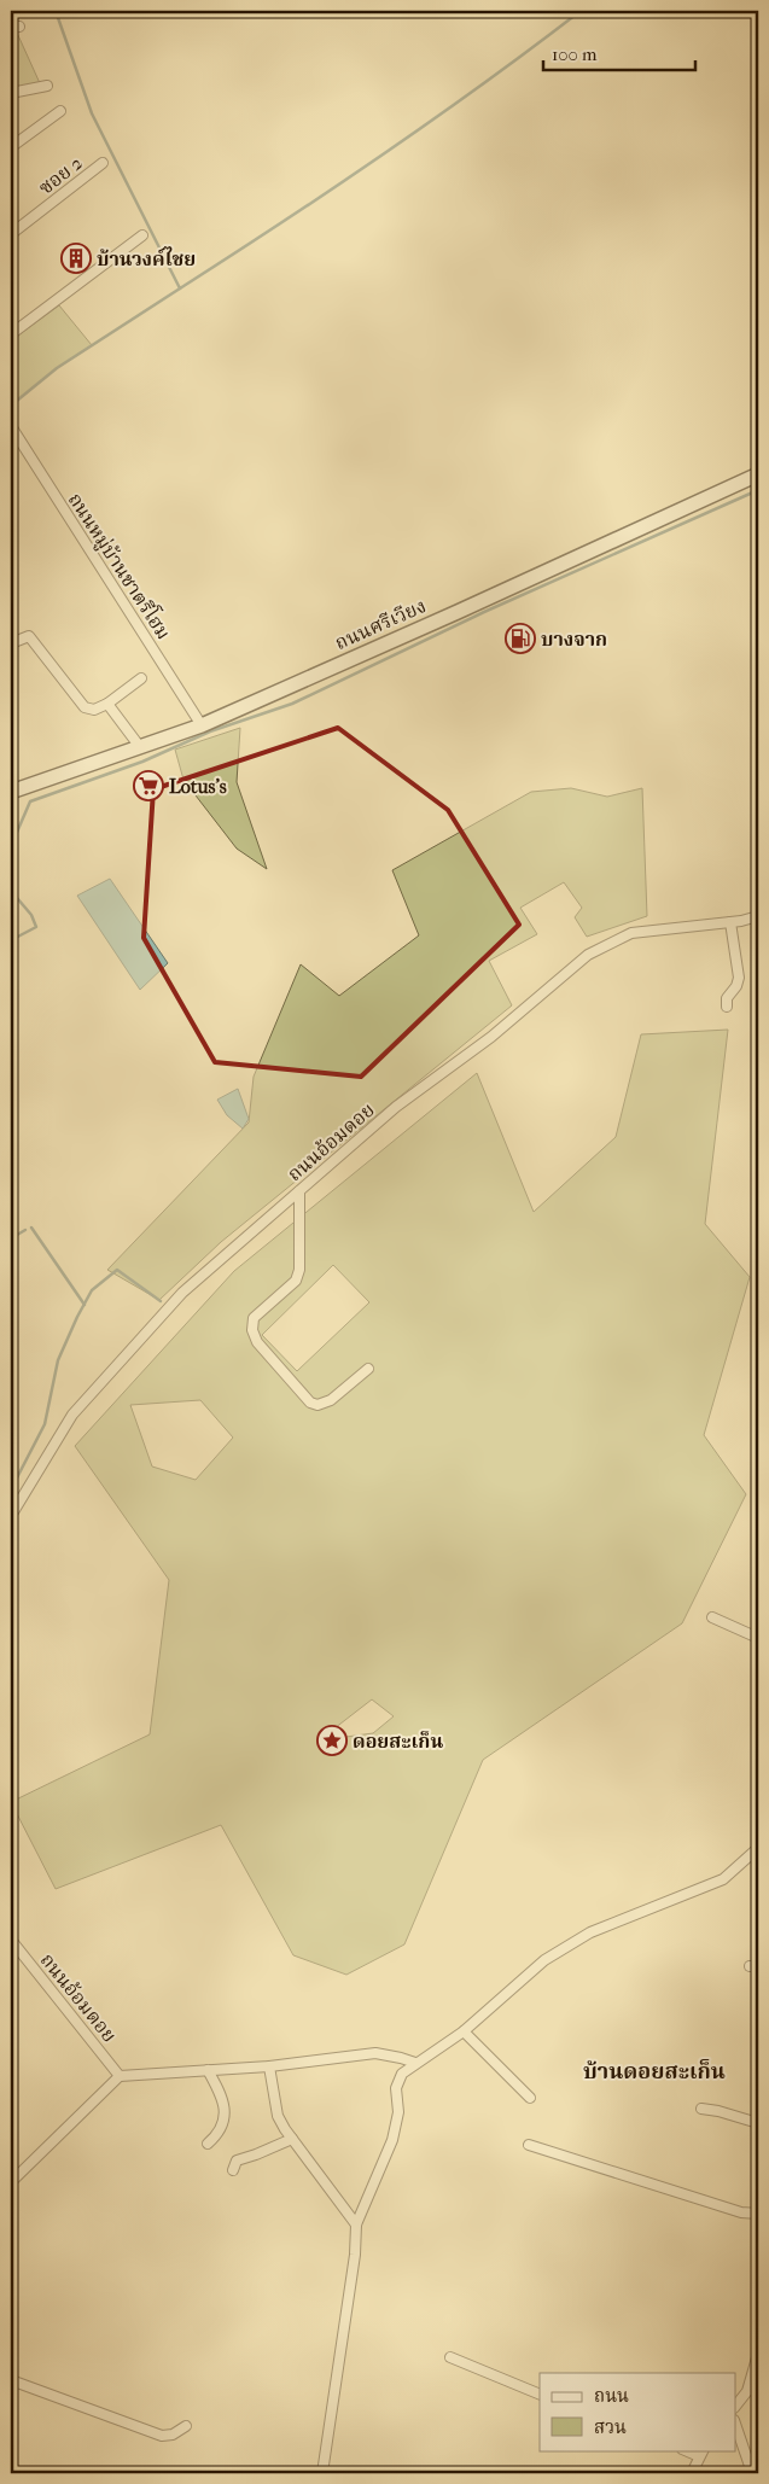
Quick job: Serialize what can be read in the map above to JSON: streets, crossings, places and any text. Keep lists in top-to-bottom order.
{
  "streets": {
    "main road": ["ถนนศรีเวียง"],
    "street": ["ซอย 2", "ถนนหมู่บ้านชาตรีโฮม", "ถนนอ้อมดอย"]
  },
  "crossings": [
    ["ถนนหมู่บ้านชาตรีโฮม", "ถนนศรีเวียง"]
  ],
  "districts": ["บ้านดอยสะเก็น"],
  "places": {
    "building": ["บ้านวงค์ไชย"],
    "fuel station": ["บางจาก"],
    "supermarket": ["Lotus's"],
    "place": ["ดอยสะเก็น"]
  },
  "legend": ["ถนน", "สวน"],
  "scale_bar": "100 m"
}
